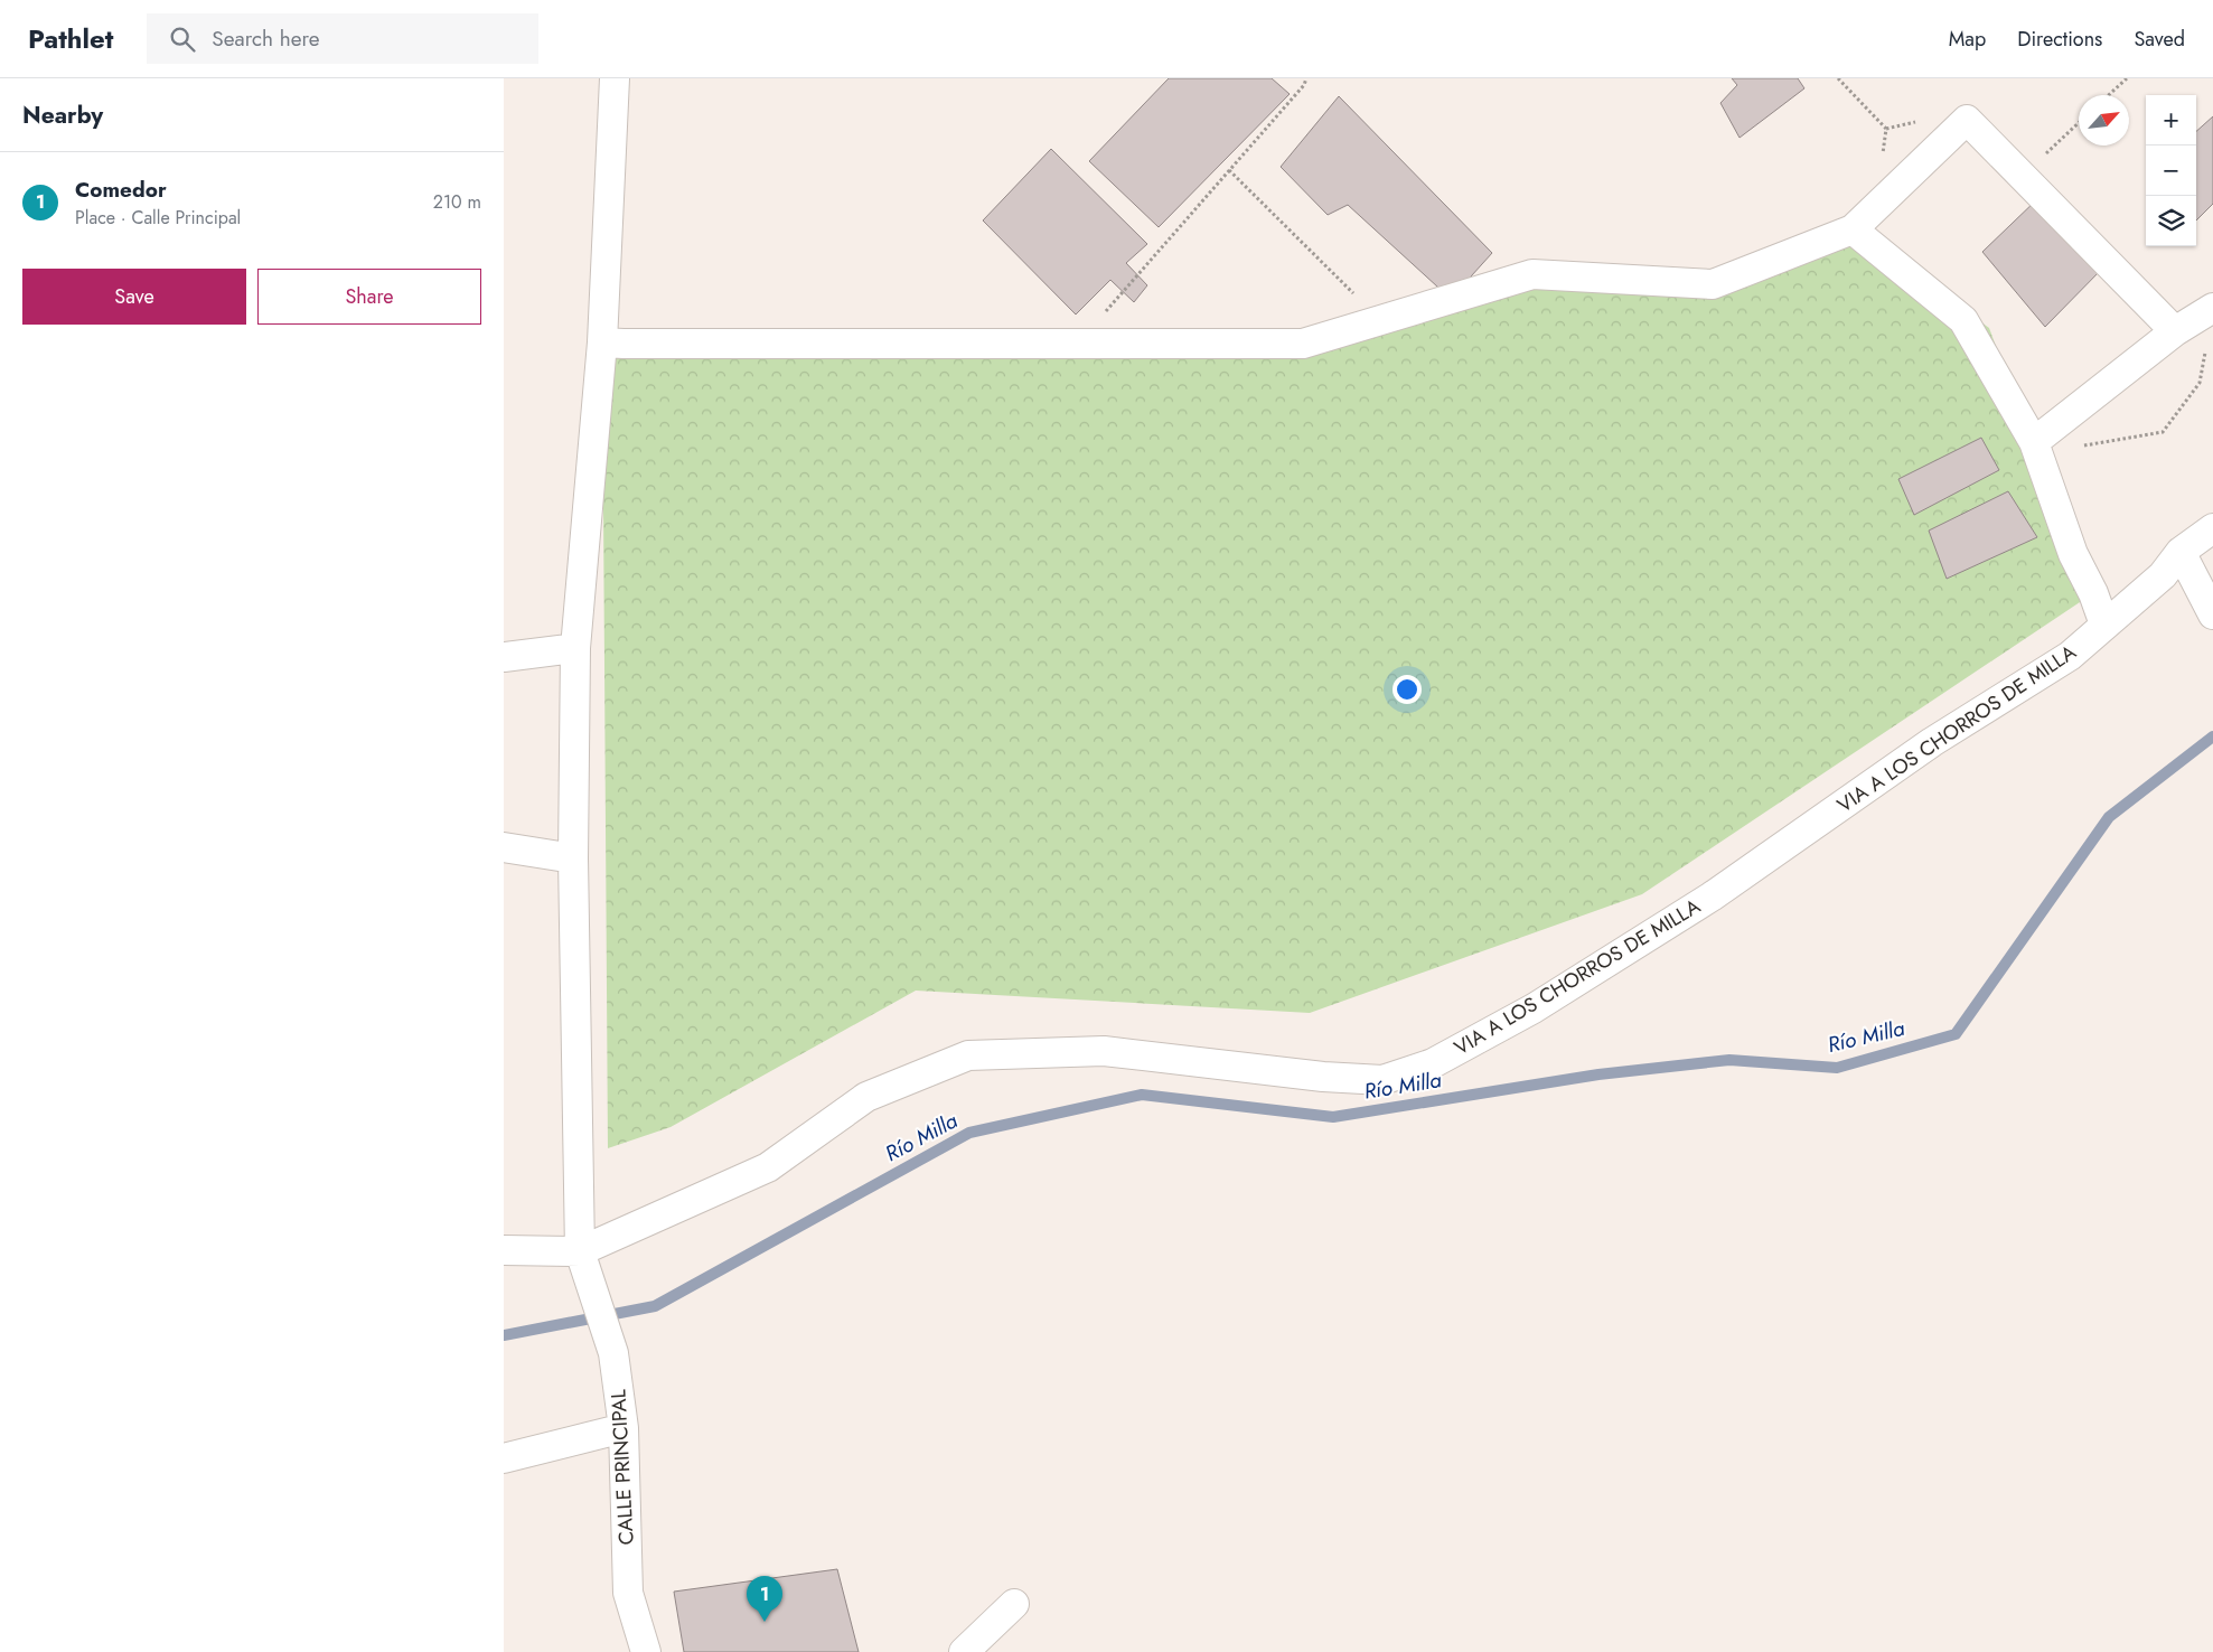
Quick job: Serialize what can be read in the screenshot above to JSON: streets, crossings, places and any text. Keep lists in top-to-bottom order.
{
  "streets": {
    "street": ["VIA A LOS CHORROS DE MILLA", "CALLE PRINCIPAL"]
  },
  "crossings": [
    ["VIA A LOS CHORROS DE MILLA", "CALLE PRINCIPAL"]
  ],
  "water": ["Río Milla"],
  "north": "top right",
  "page": {
    "header": "Pathlet",
    "search": "Search here",
    "nav": ["Map", "Directions", "Saved"],
    "heading": "Nearby",
    "map_buttons": ["+", "−"],
    "list": [
      {
        "mark": "1",
        "name": "Comedor",
        "note": "Place · Calle Principal",
        "value": "210 m"
      }
    ],
    "buttons": ["Save", "Share"],
    "pins": "1"
  }
}
